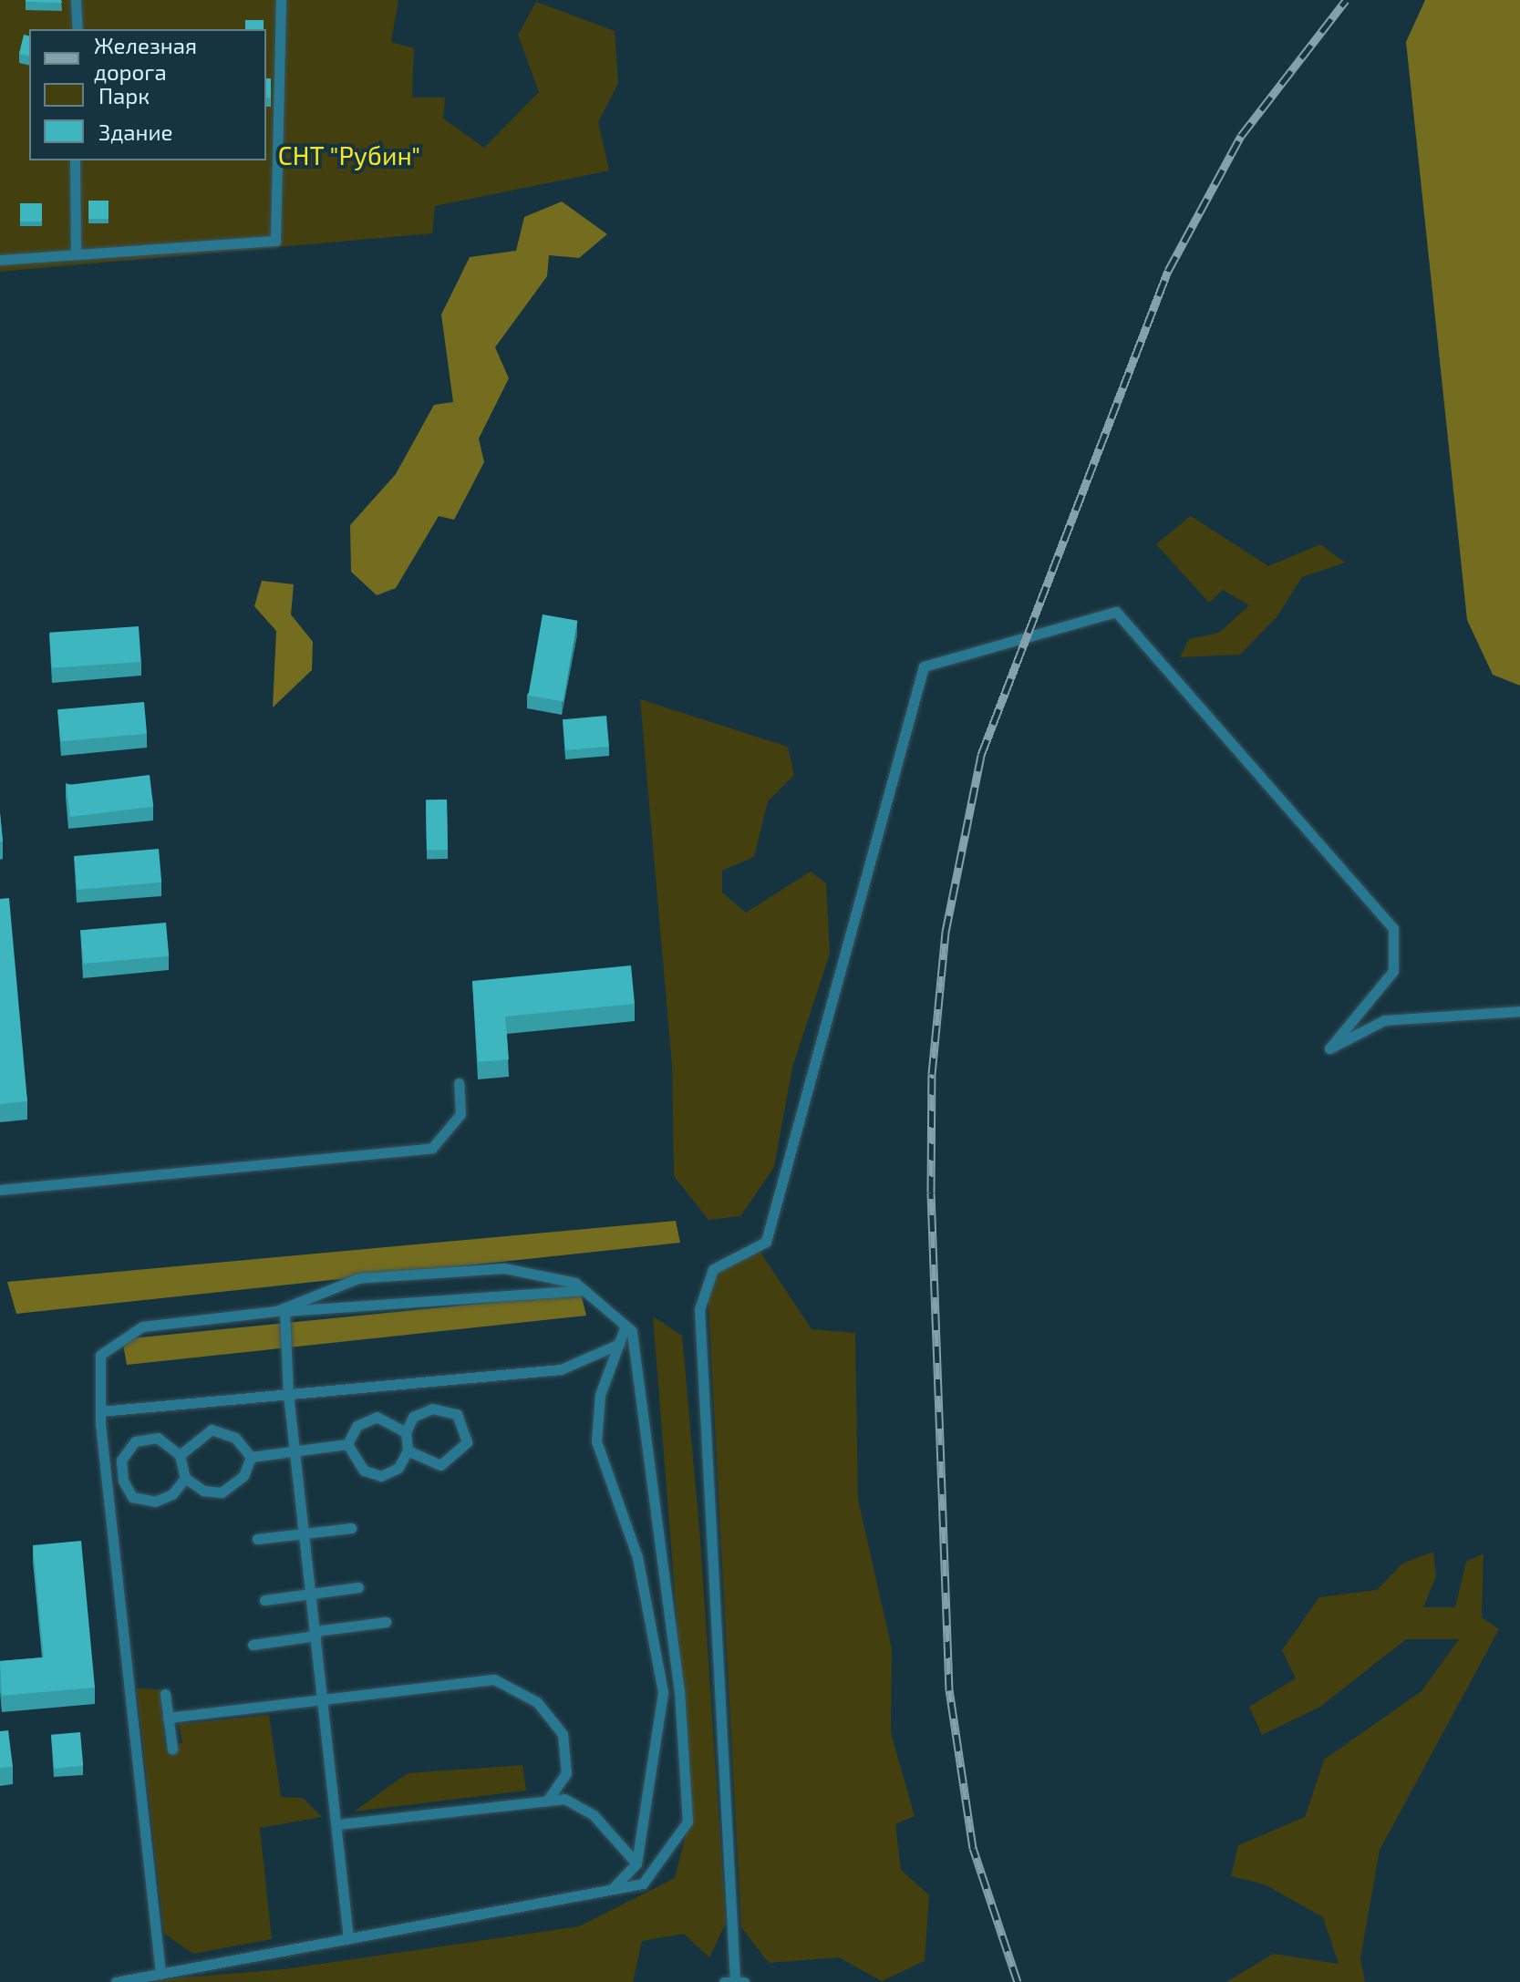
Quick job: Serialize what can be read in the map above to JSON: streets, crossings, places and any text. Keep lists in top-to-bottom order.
{
  "parks": ["СНТ \"Рубин\""],
  "legend": ["Железная дорога", "Парк", "Здание"]
}
